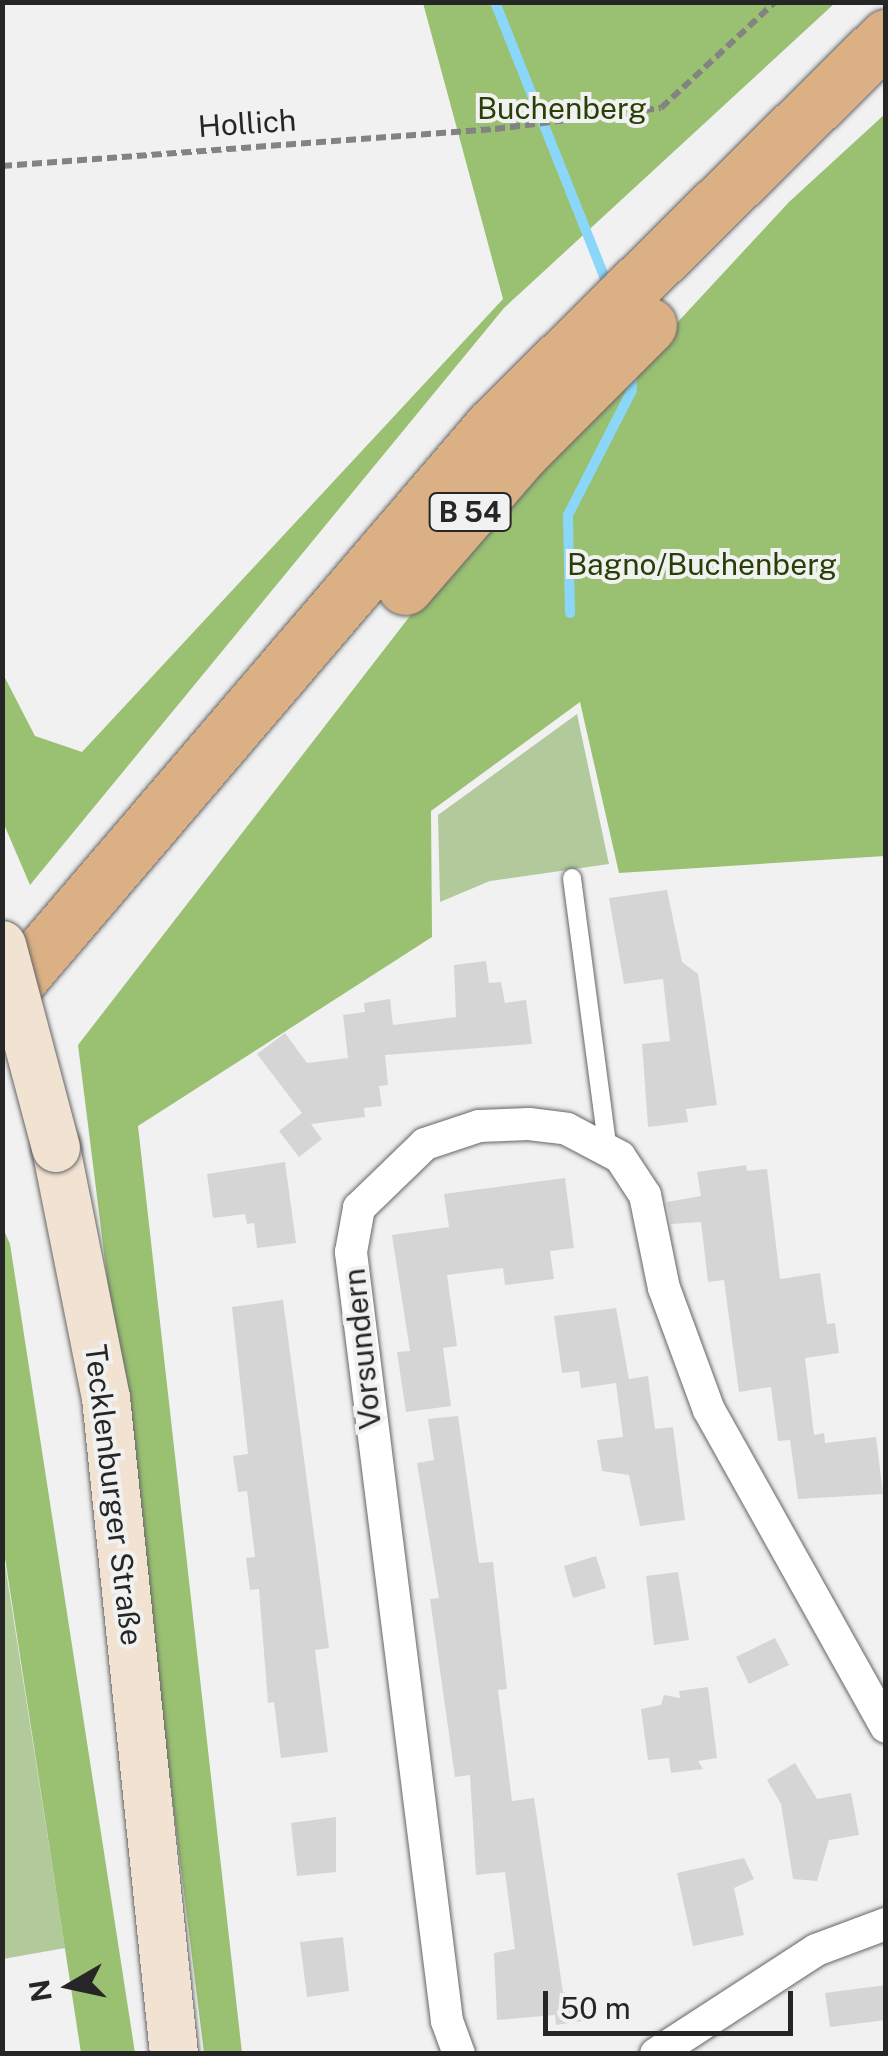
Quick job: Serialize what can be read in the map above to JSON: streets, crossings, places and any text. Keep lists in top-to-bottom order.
{
  "streets": {
    "highway": ["B 54"],
    "main road": ["Tecklenburger Straße"],
    "street": ["Vorsundern"],
    "path": ["Hollich"]
  },
  "parks": ["Buchenberg", "Bagno/Buchenberg"],
  "scale_bar": "50 m",
  "north": "left"
}
